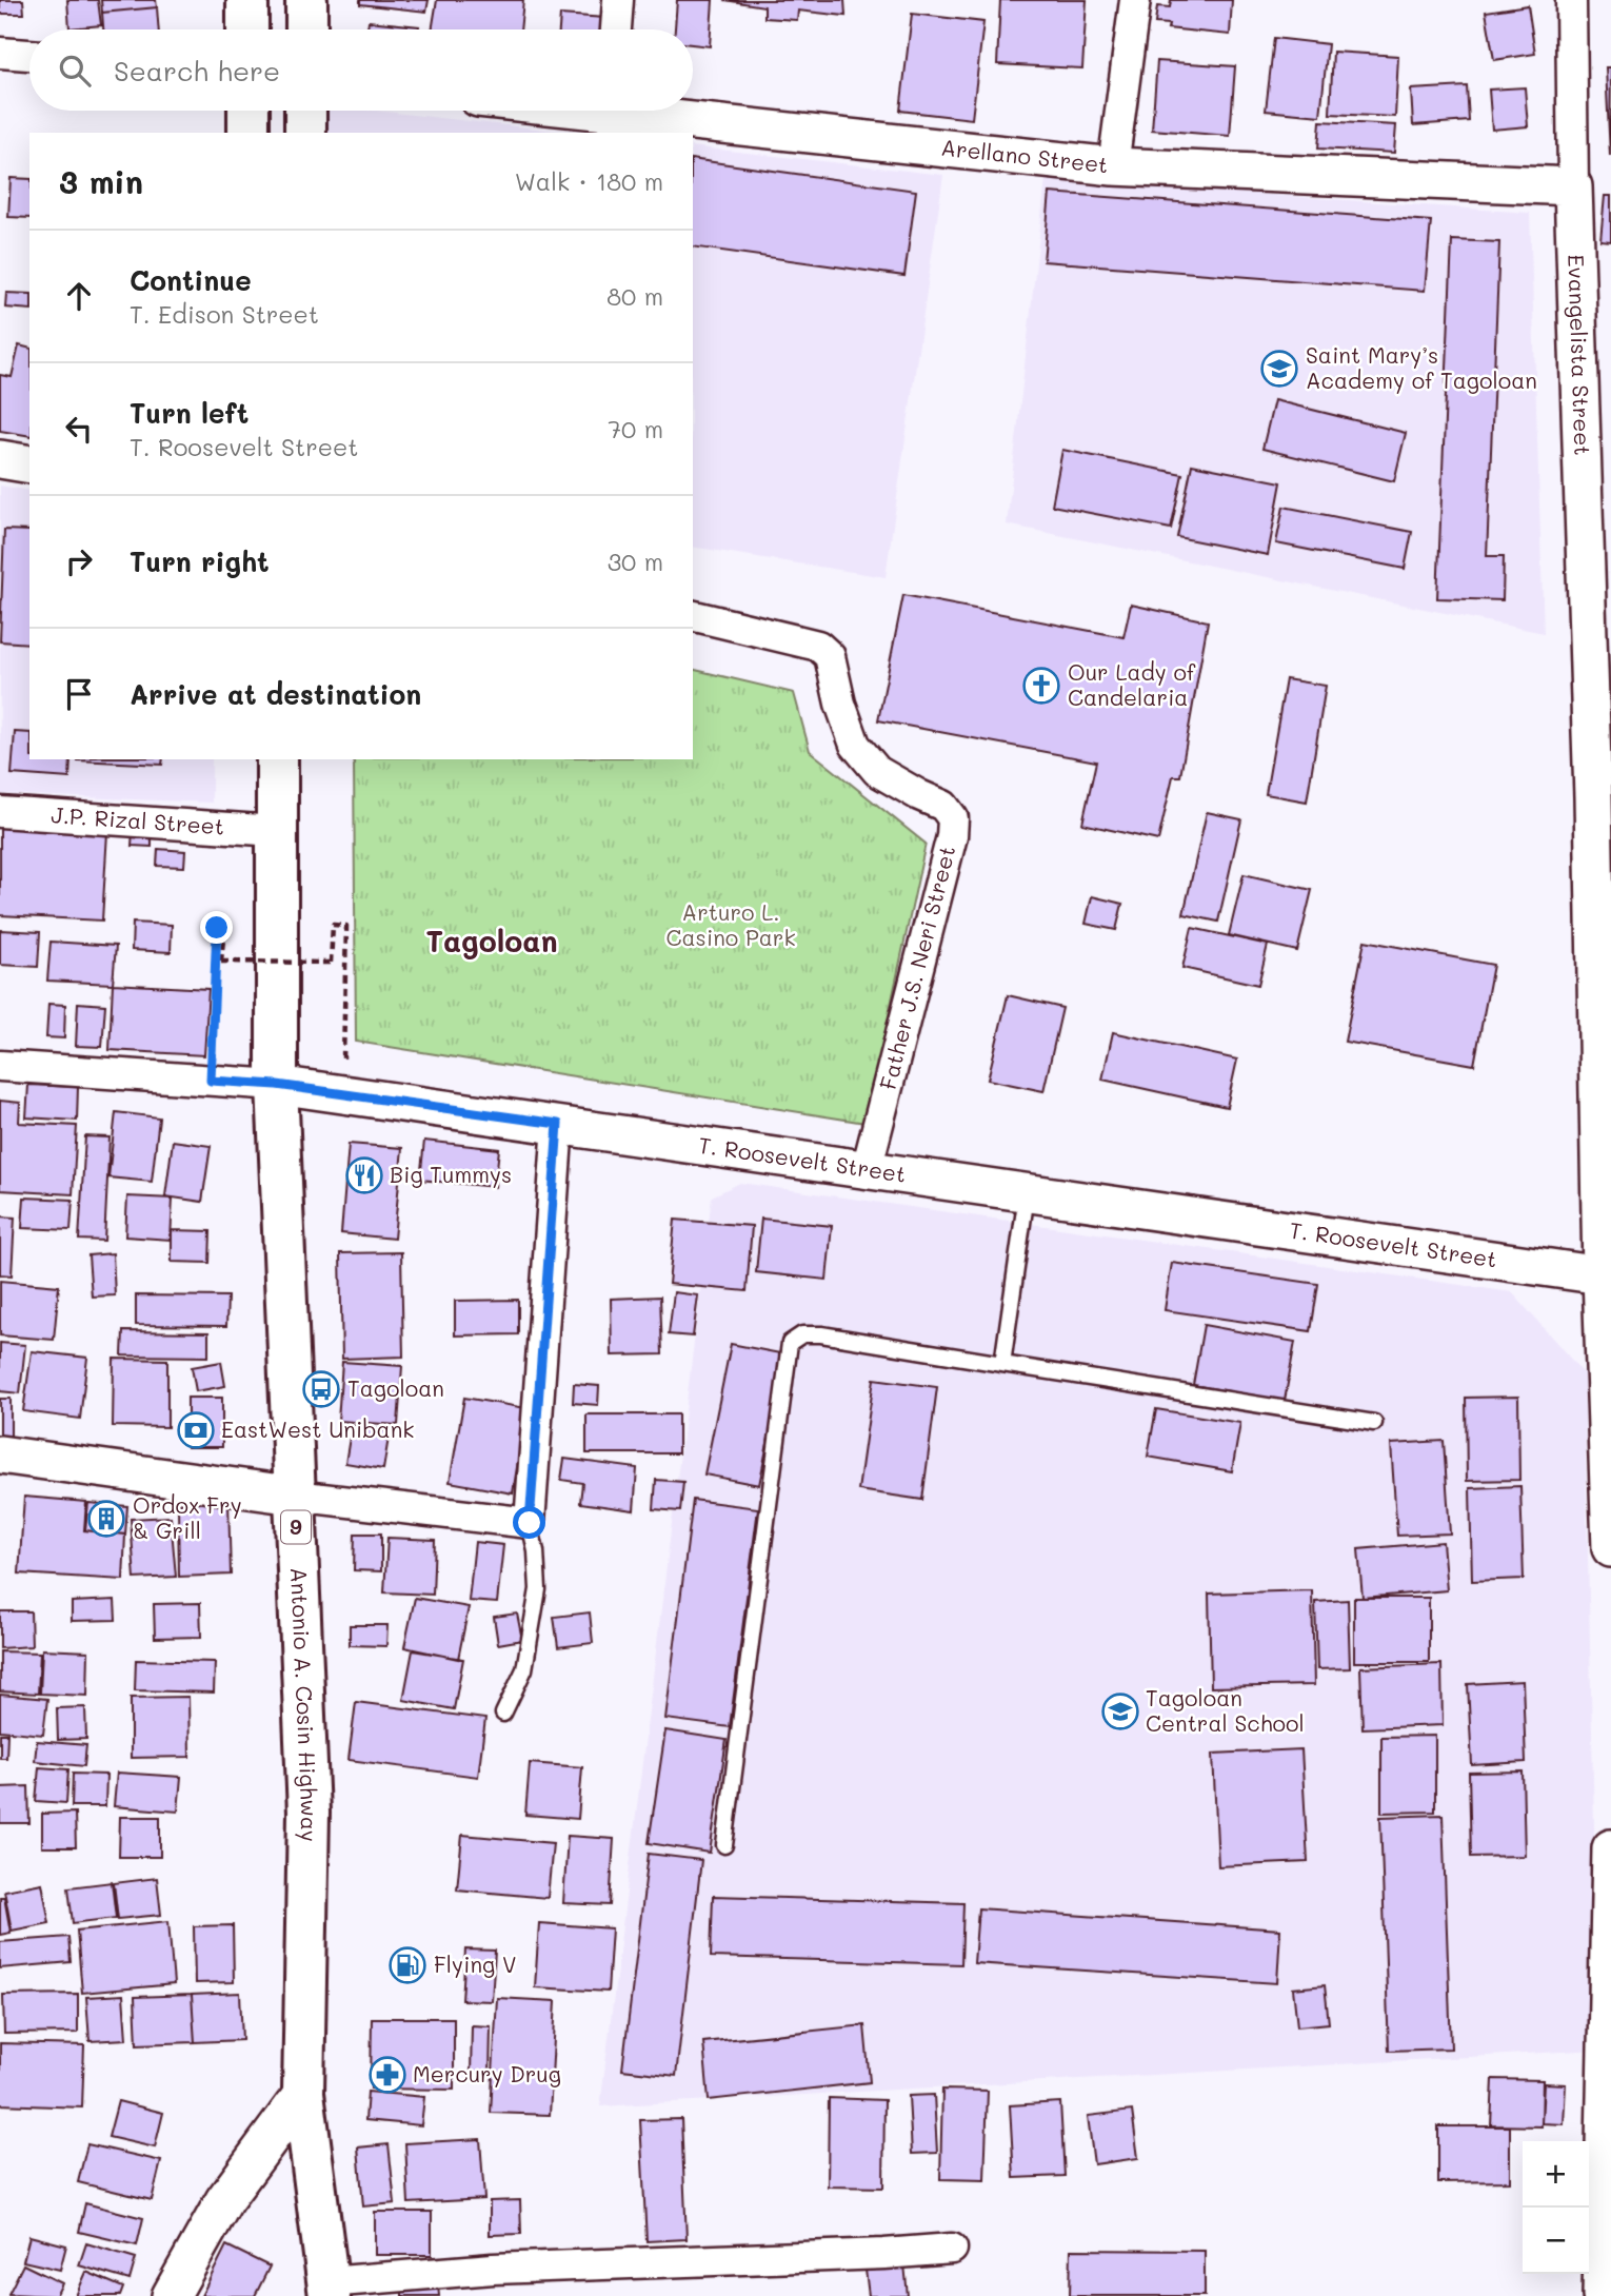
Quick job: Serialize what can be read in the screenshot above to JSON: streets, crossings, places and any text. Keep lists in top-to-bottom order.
{
  "streets": {
    "highway": ["9", "Antonio A. Cosin Highway"],
    "street": [
      "Arellano Street",
      "Evangelista Street",
      "J.P. Rizal Street",
      "Father J.S. Neri Street",
      "T. Roosevelt Street"
    ]
  },
  "crossings": [
    ["Arellano Street", "Evangelista Street"],
    ["Evangelista Street", "T. Roosevelt Street"],
    ["J.P. Rizal Street", "Antonio A. Cosin Highway"],
    ["Father J.S. Neri Street", "T. Roosevelt Street"],
    ["T. Roosevelt Street", "Antonio A. Cosin Highway"]
  ],
  "districts": ["Tagoloan"],
  "parks": ["Arturo L. Casino Park"],
  "places": {
    "school or university": ["Saint Mary’s Academy of Tagoloan", "Tagoloan Central School"],
    "church": ["Our Lady of Candelaria"],
    "restaurant": ["Big Tummys"],
    "bus stop": ["Tagoloan"],
    "bank": ["EastWest Unibank"],
    "building": ["Ordox Fry & Grill"],
    "fuel station": ["Flying V"],
    "pharmacy": ["Mercury Drug"]
  },
  "page": {
    "search": "Search here",
    "heading": ["3 min", "Walk · 180 m"],
    "list": [
      ["Continue", "T. Edison Street", "80 m"],
      ["Turn left", "T. Roosevelt Street", "70 m"],
      ["Turn right", "30 m"],
      "Arrive at destination"
    ],
    "map_buttons": ["+", "−"]
  }
}
